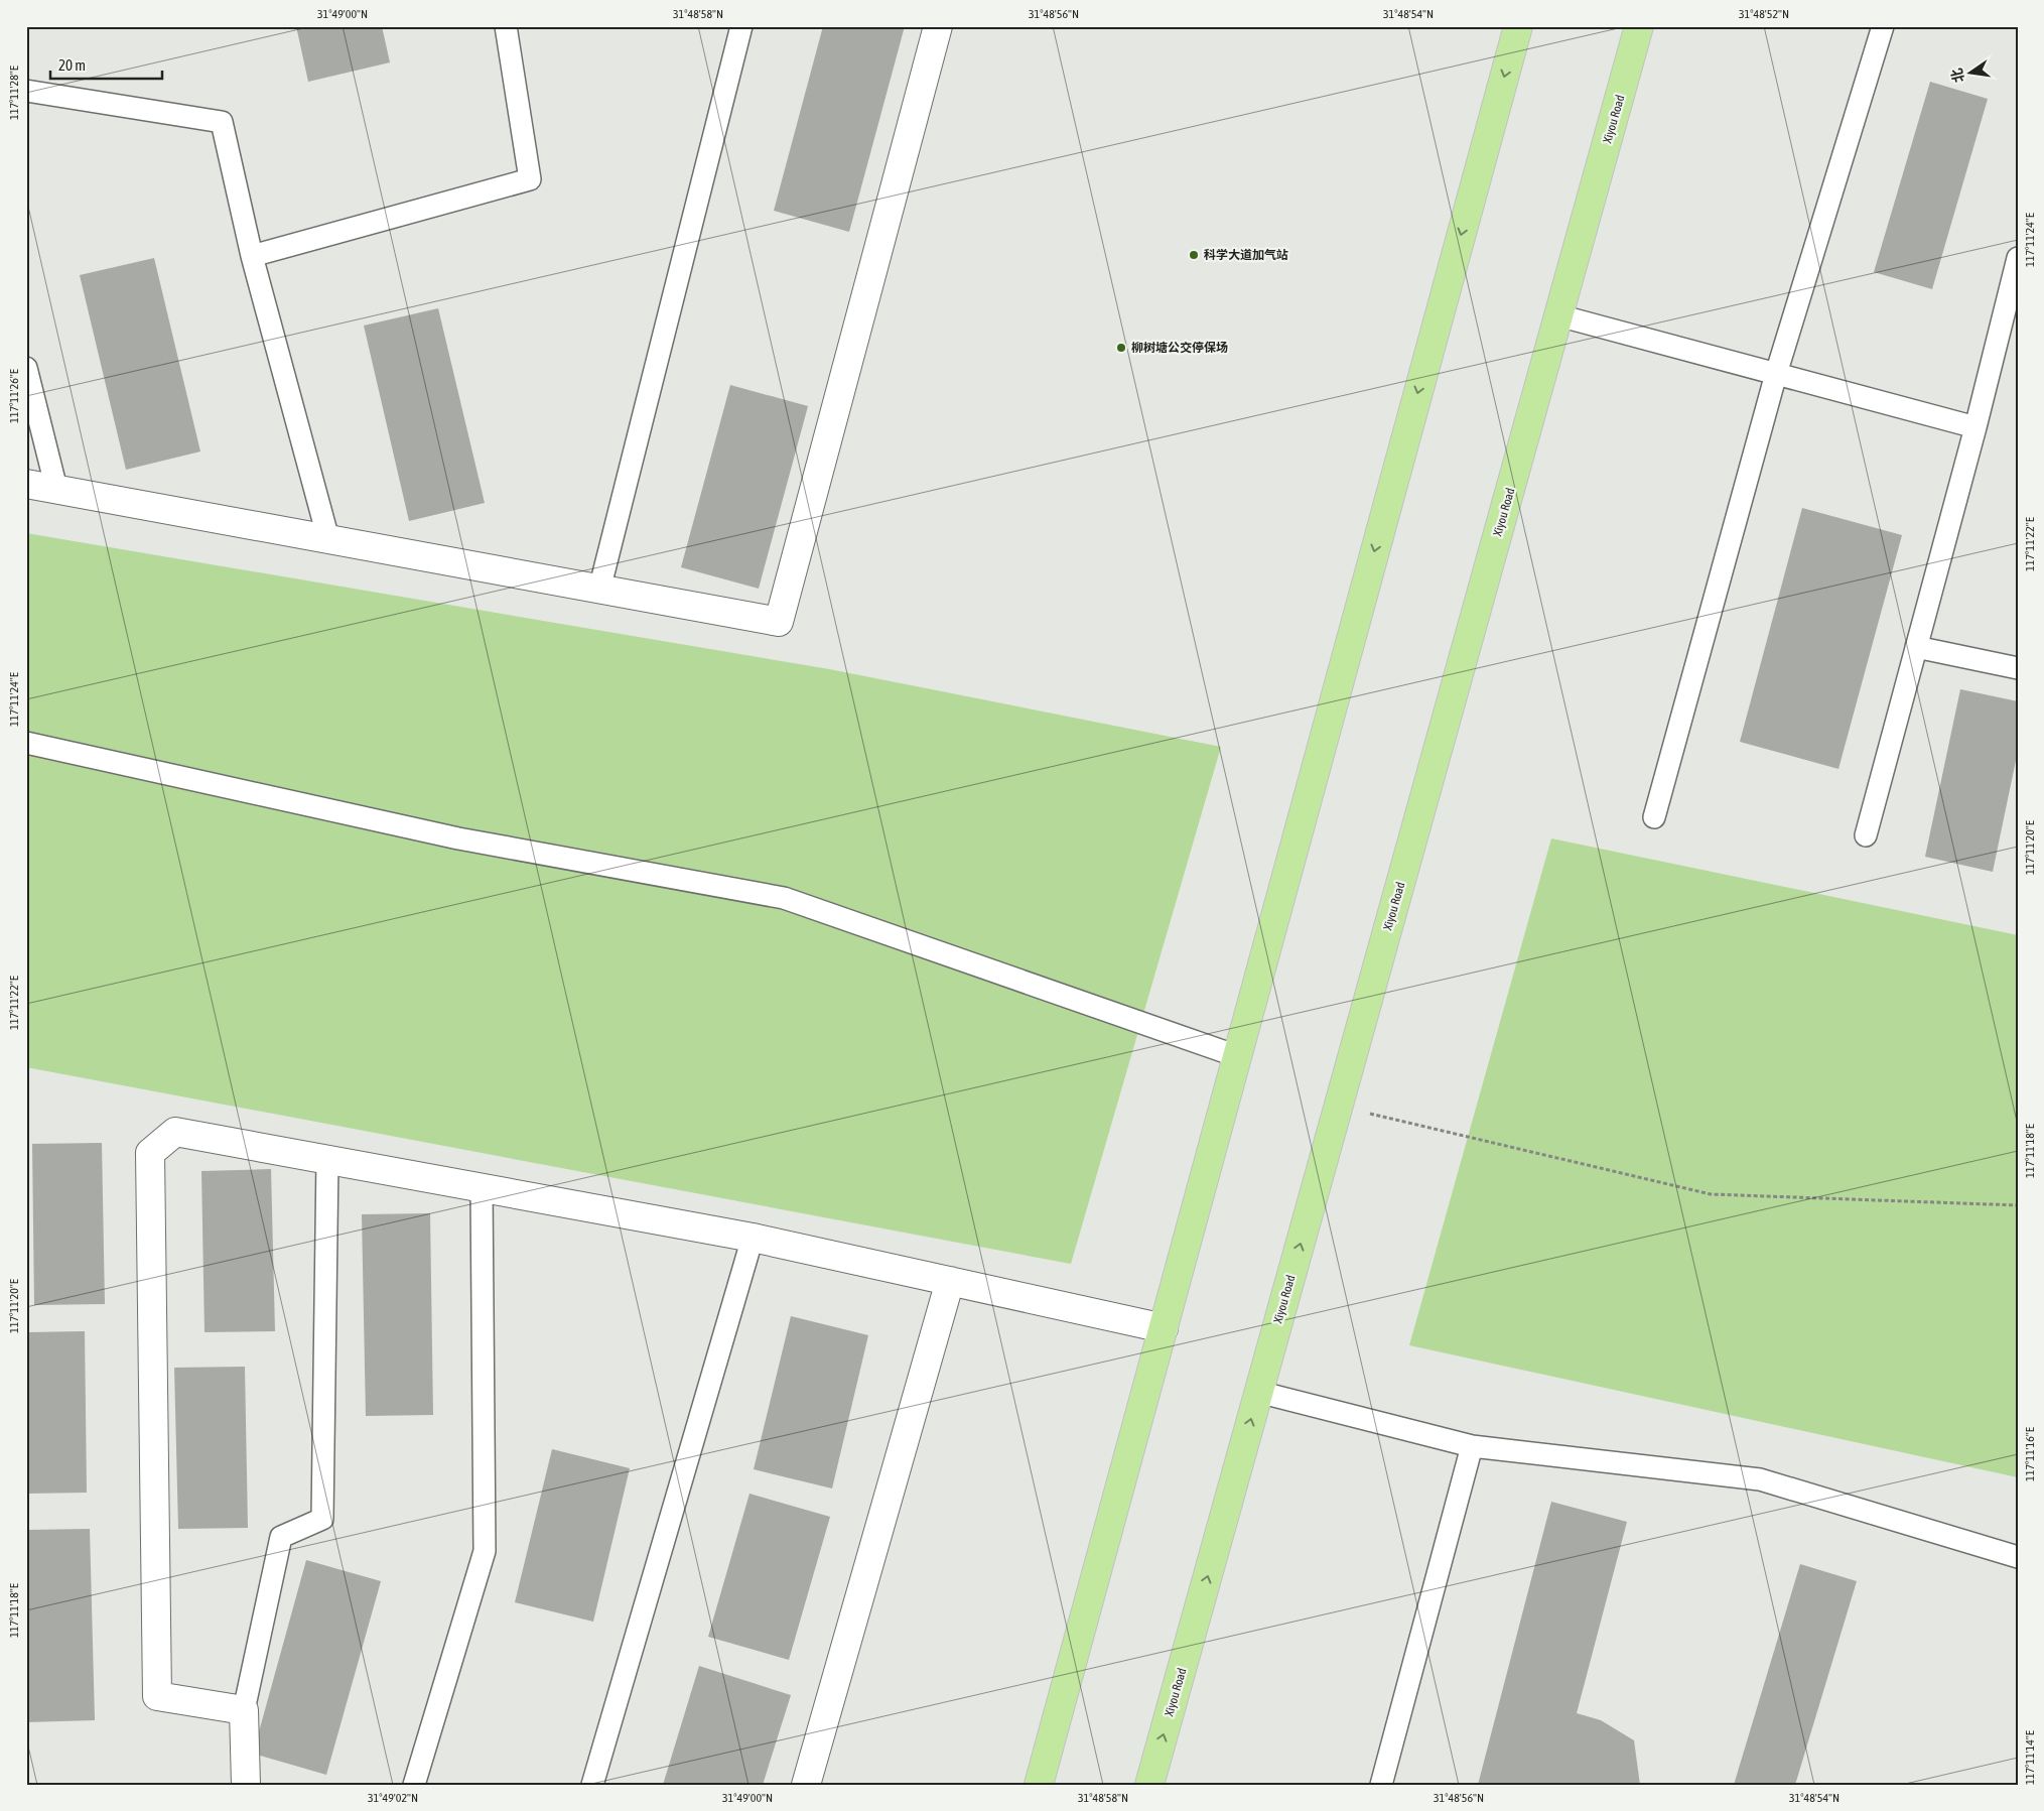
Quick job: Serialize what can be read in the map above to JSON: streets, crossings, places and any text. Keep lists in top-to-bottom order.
{
  "streets": {
    "main road": ["Xiyou Road"]
  },
  "places": ["科学大道加气站", "柳树塘公交停保场"],
  "scale_bar": "20 m",
  "north": "left",
  "coordinates": [
    "31°49'00\"N",
    "31°48'58\"N",
    "31°48'56\"N",
    "31°48'54\"N",
    "31°48'52\"N",
    "117°11'28\"E",
    "117°11'24\"E",
    "117°11'26\"E",
    "117°11'22\"E",
    "117°11'20\"E",
    "117°11'18\"E",
    "117°11'16\"E",
    "117°11'14\"E",
    "31°49'02\"N"
  ]
}
